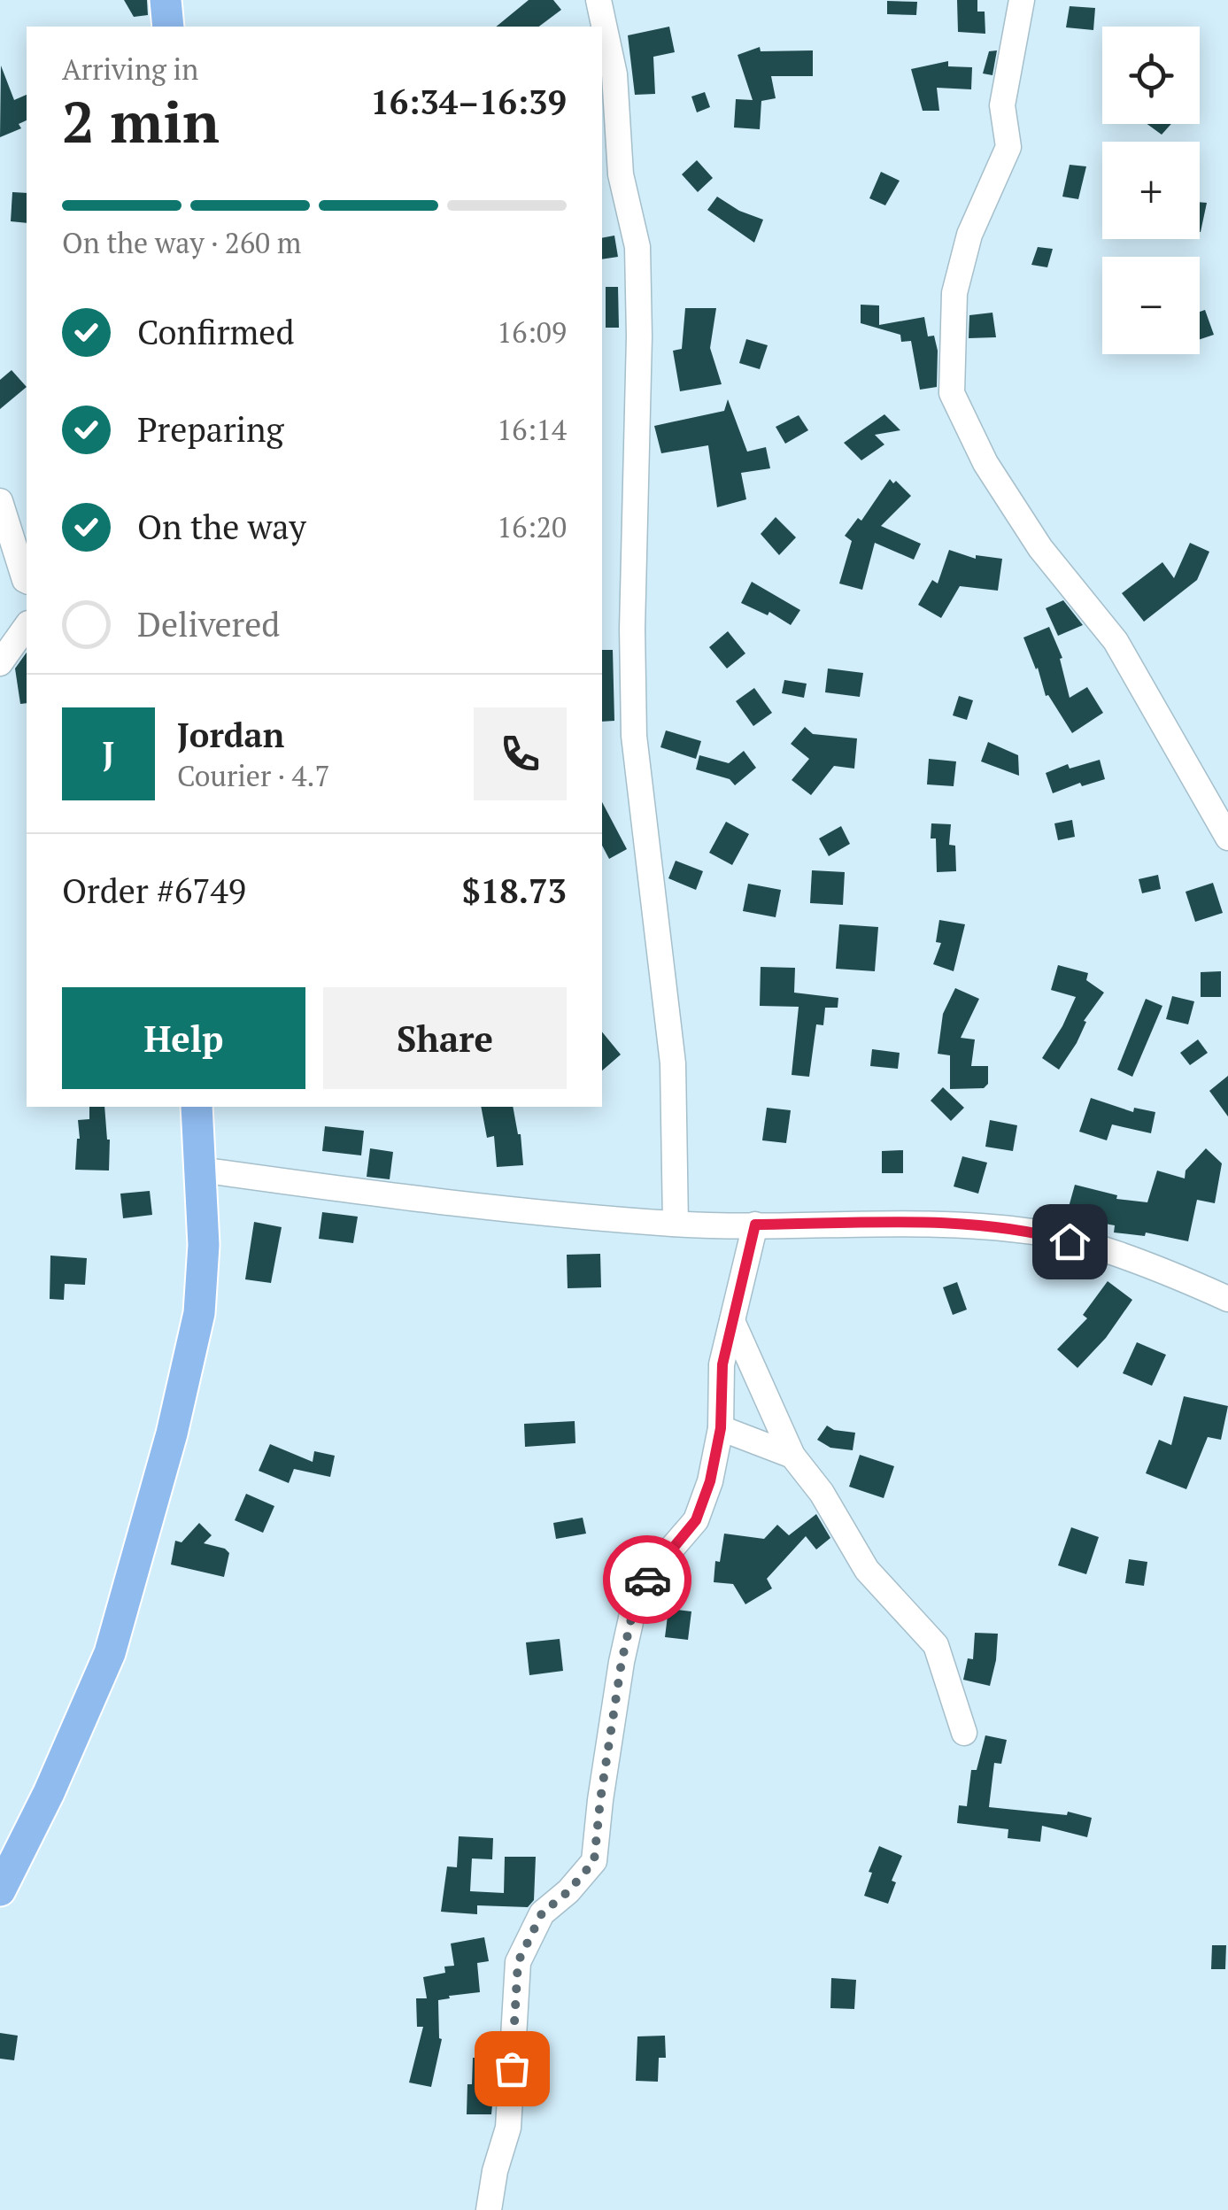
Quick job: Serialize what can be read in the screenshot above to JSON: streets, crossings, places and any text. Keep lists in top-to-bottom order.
{
  "page": {
    "map_buttons": ["+", "−"],
    "heading": ["2 min", "Arriving in", "16:34–16:39"],
    "panel": [
      "Jordan",
      "Courier · 4.7",
      "Order #6749",
      "$18.73"
    ],
    "bar": "On the way · 260 m",
    "list": [
      ["Confirmed", "16:09"],
      ["Preparing", "16:14"],
      ["On the way", "16:20"],
      "Delivered"
    ],
    "round": "J",
    "buttons": ["Help", "Share"]
  }
}
